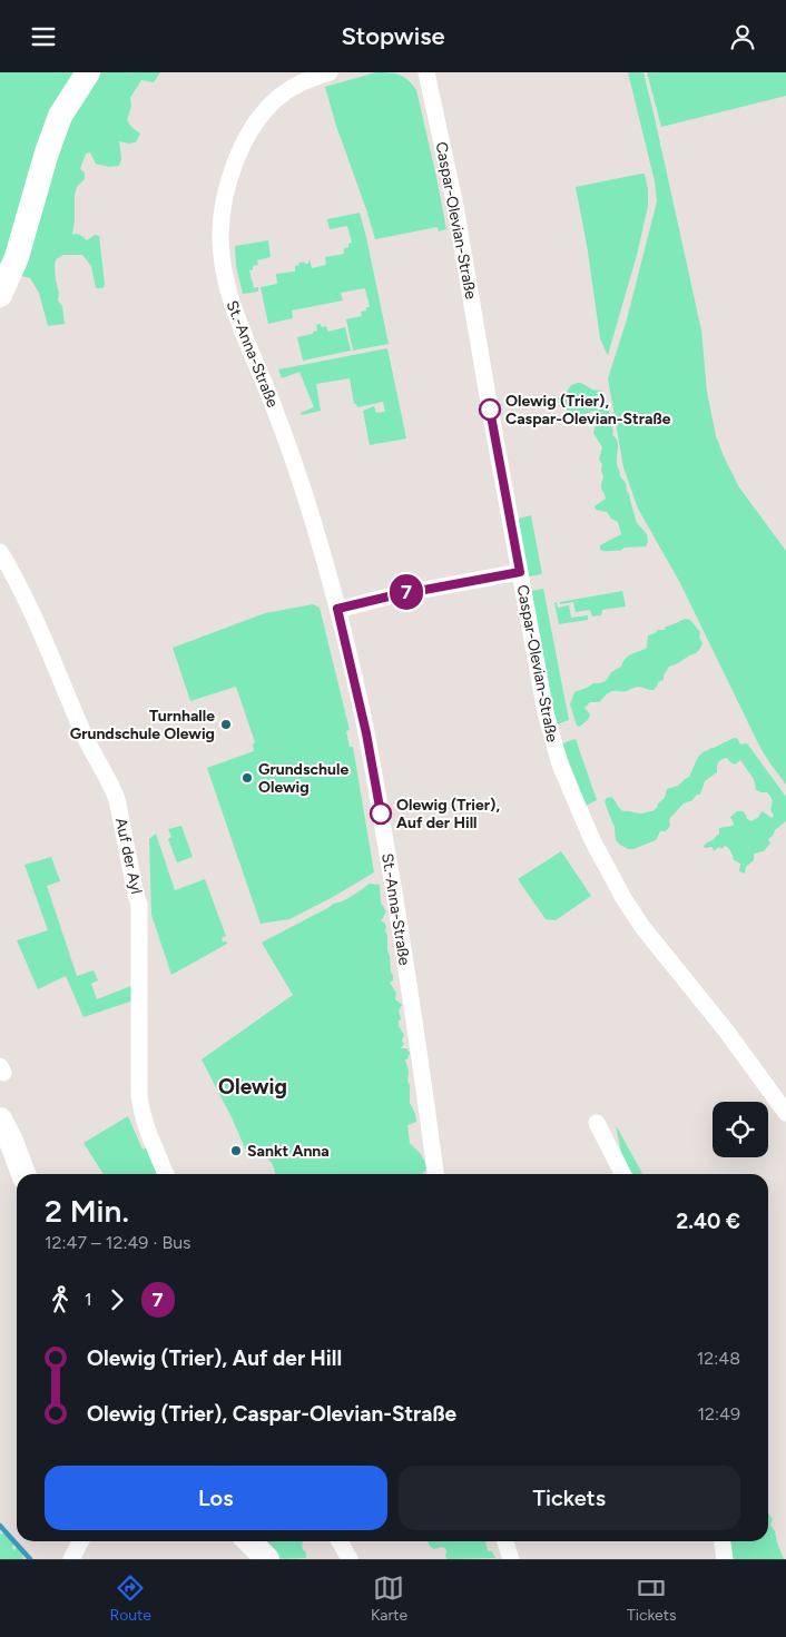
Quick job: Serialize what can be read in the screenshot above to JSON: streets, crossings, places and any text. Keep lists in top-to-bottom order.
{
  "streets": {
    "street": ["Caspar-Olevian-Straße", "St.-Anna-Straße", "Auf der Ayl"]
  },
  "districts": ["Olewig"],
  "places": [
    "Olewig (Trier), Caspar-Olevian-Straße",
    "Turnhalle Grundschule Olewig",
    "Grundschule Olewig",
    "Olewig (Trier), Auf der Hill",
    "Sankt Anna"
  ],
  "lines": ["bus line 7"],
  "page": {
    "header": "Stopwise",
    "on_map": "7",
    "heading": ["2 Min.", "12:47 – 12:49 · Bus", "2.40 €"],
    "legs": ["1", "7"],
    "list": [
      {
        "name": "Olewig (Trier), Auf der Hill",
        "value": "12:48"
      },
      {
        "name": "Olewig (Trier), Caspar-Olevian-Straße",
        "value": "12:49"
      }
    ],
    "buttons": ["Los", "Tickets"],
    "tabs": ["Route", "Karte", "Tickets"]
  }
}
